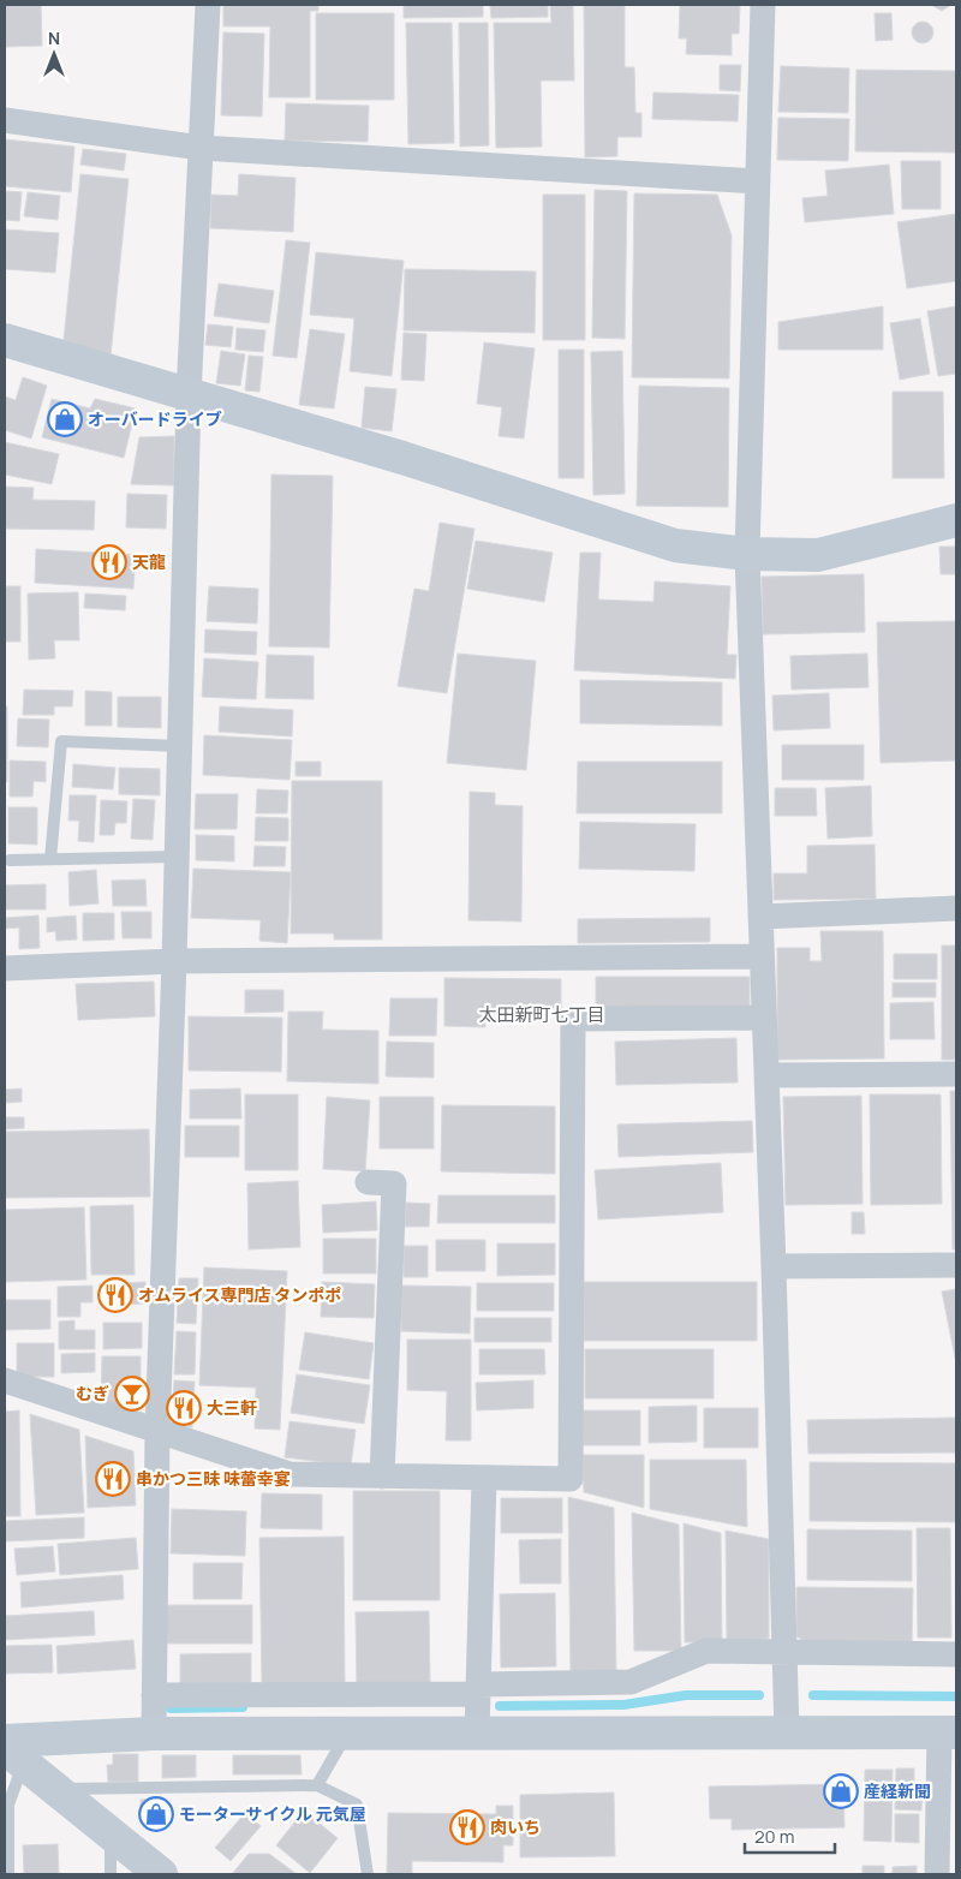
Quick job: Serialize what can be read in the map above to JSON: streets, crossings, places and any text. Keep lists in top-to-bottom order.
{
  "districts": ["太田新町七丁目"],
  "places": {
    "shop": ["オーバードライブ", "産経新聞", "モーターサイクル 元気屋"],
    "restaurant": [
      "天龍",
      "オムライス専門店 タンポポ",
      "大三軒",
      "串かつ三昧 味蕾幸宴",
      "肉いち"
    ],
    "bar": ["むぎ"]
  },
  "scale_bar": "20 m",
  "north": "top"
}
